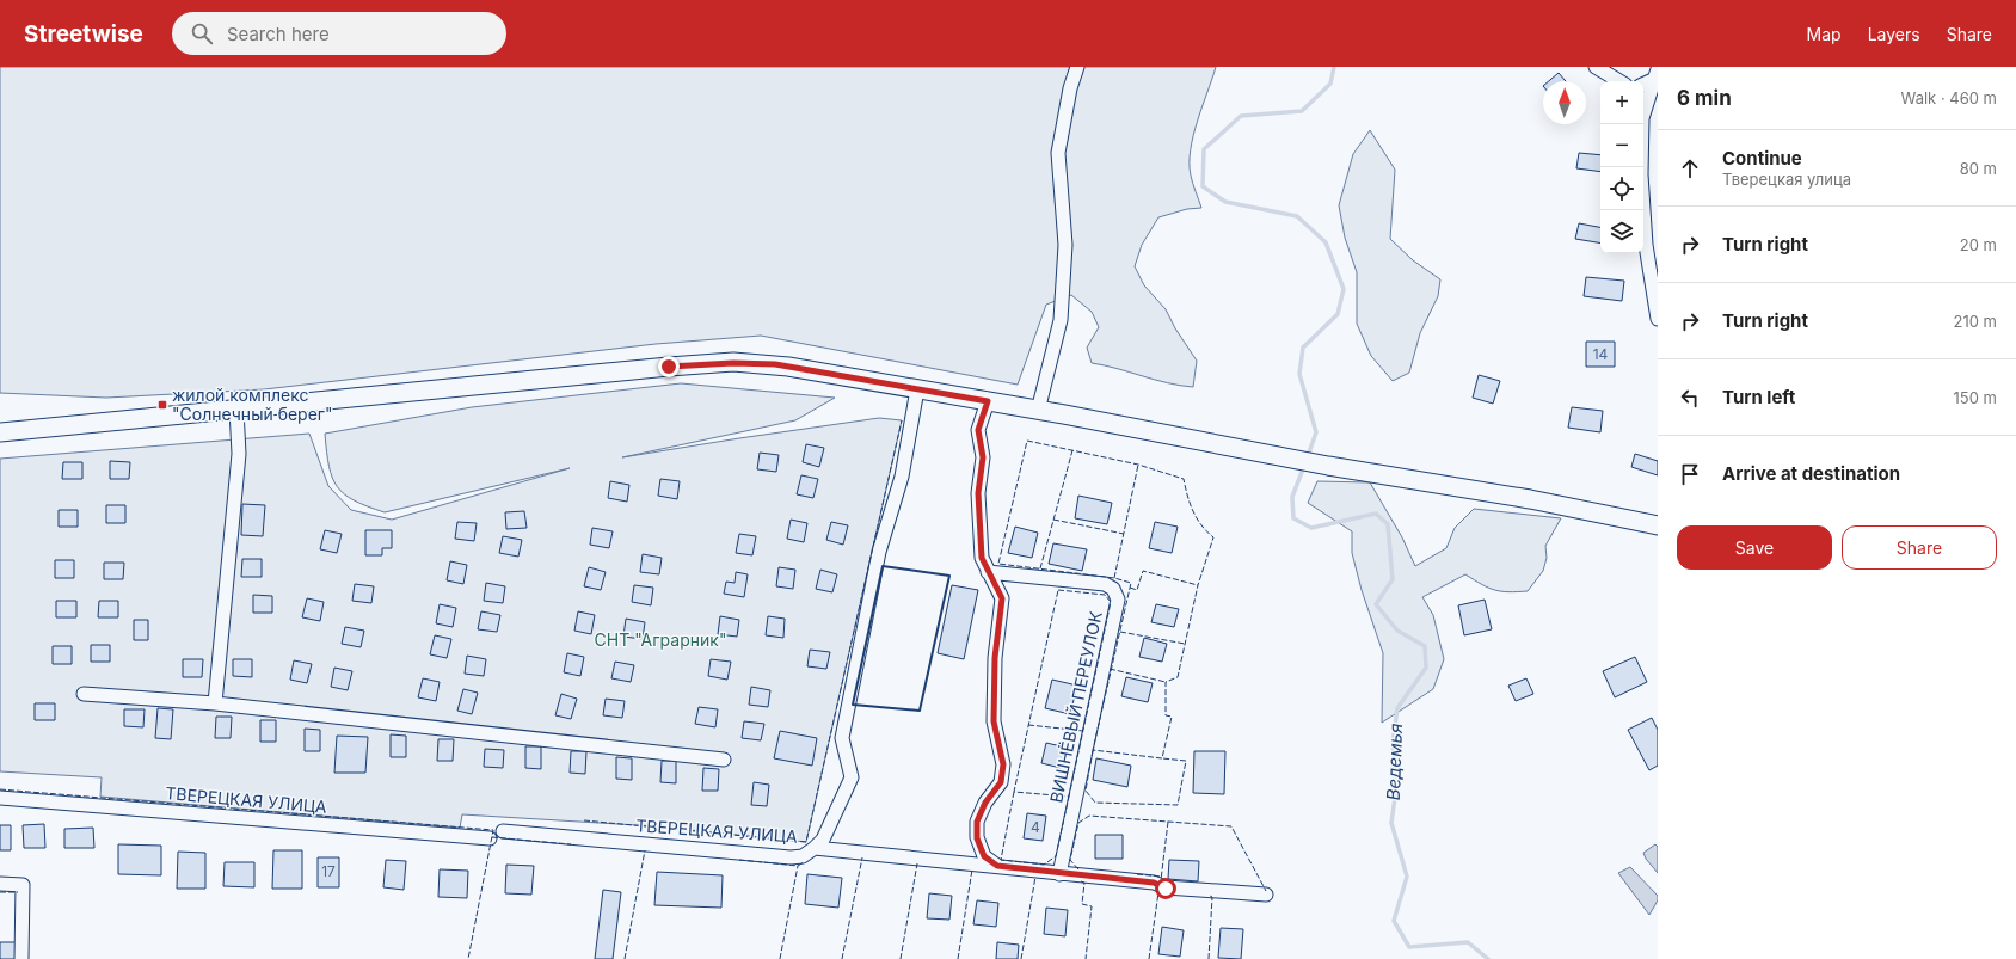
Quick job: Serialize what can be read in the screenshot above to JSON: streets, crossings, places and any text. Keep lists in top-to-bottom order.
{
  "streets": {
    "street": ["ВИШНЁВЫЙ ПЕРЕУЛОК", "ТВЕРЕЦКАЯ УЛИЦА"]
  },
  "crossings": [
    ["ВИШНЁВЫЙ ПЕРЕУЛОК", "ТВЕРЕЦКАЯ УЛИЦА"]
  ],
  "water": ["Ведемья"],
  "parks": ["СНТ \"Аграрник\""],
  "places": {
    "transit": ["жилой комплекс \"Солнечный берег\""]
  },
  "house_numbers": ["14", "4", "17"],
  "north": "top",
  "page": {
    "header": "Streetwise",
    "search": "Search here",
    "nav": ["Map", "Layers", "Share"],
    "heading": ["6 min", "Walk · 460 m"],
    "map_buttons": ["+", "−"],
    "list": [
      ["Continue", "Тверецкая улица", "80 m"],
      ["Turn right", "20 m"],
      ["Turn right", "210 m"],
      ["Turn left", "150 m"],
      "Arrive at destination"
    ],
    "buttons": ["Save", "Share"]
  }
}
